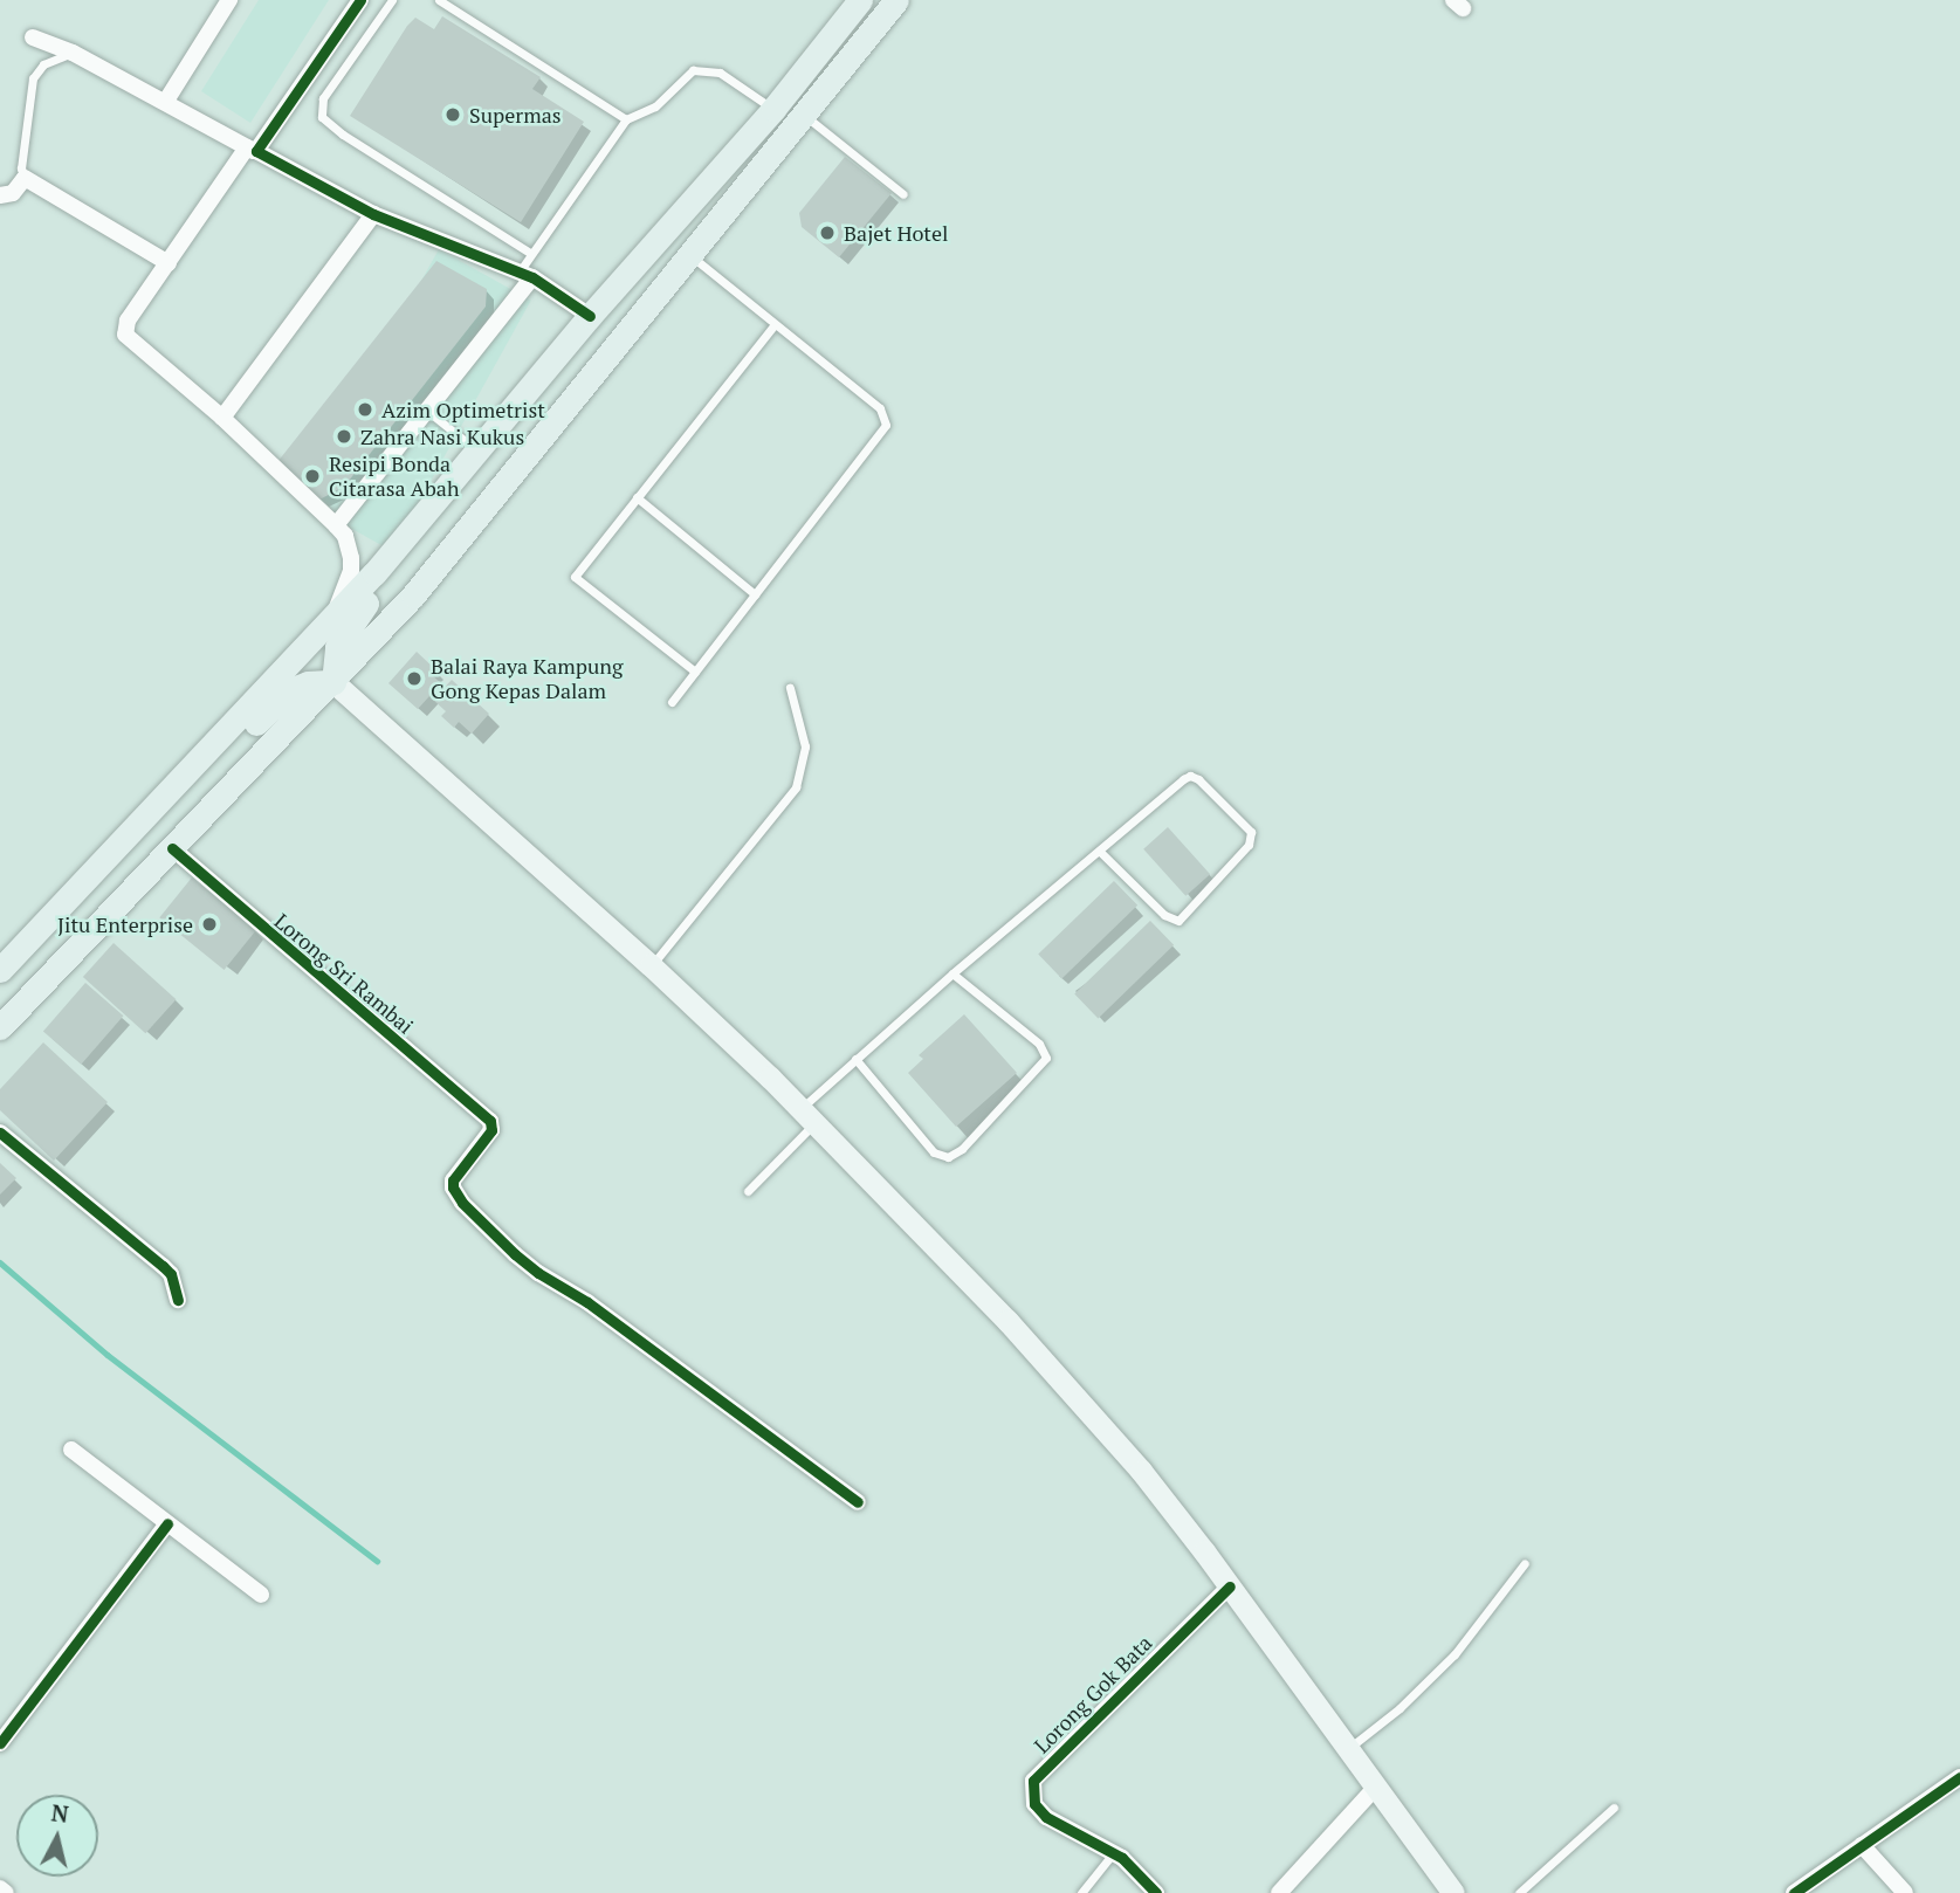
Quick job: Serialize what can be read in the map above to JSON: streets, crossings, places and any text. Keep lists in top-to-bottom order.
{
  "streets": {
    "street": ["Lorong Sri Rambai", "Lorong Gok Bata"]
  },
  "places": [
    "Supermas",
    "Bajet Hotel",
    "Azim Optimetrist",
    "Zahra Nasi Kukus",
    "Resipi Bonda Citarasa Abah",
    "Balai Raya Kampung Gong Kepas Dalam",
    "Jitu Enterprise"
  ],
  "north": "top"
}
